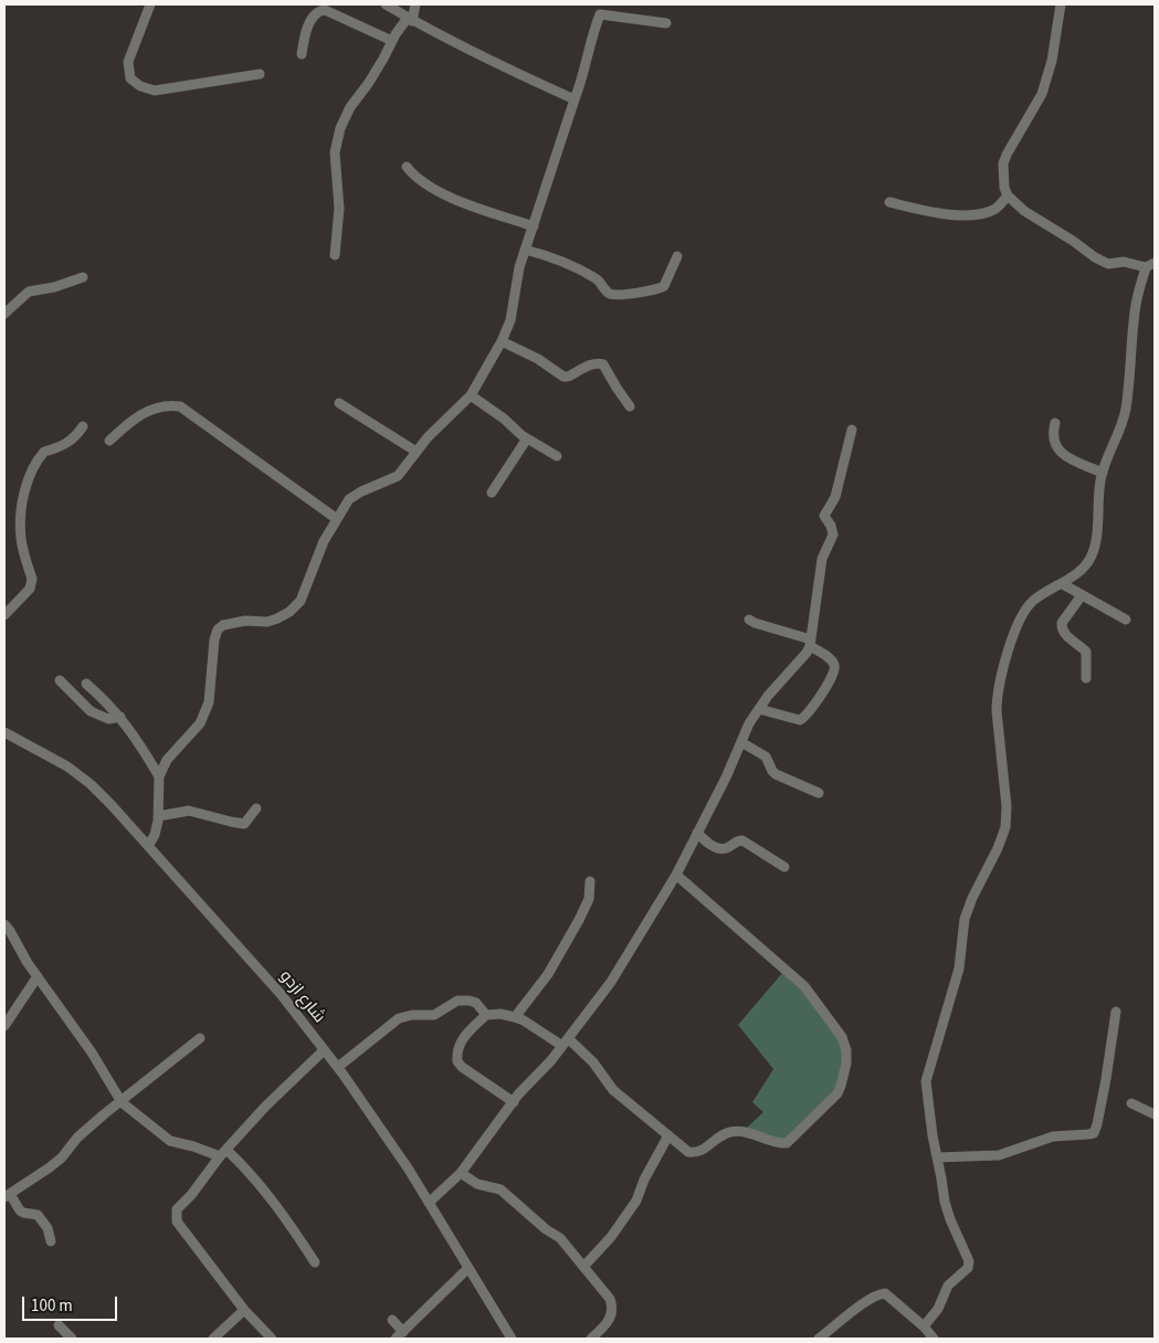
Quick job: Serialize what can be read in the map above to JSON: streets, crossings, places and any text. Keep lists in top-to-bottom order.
{
  "streets": {
    "street": ["شارع ازدو"]
  },
  "scale_bar": "100 m"
}
